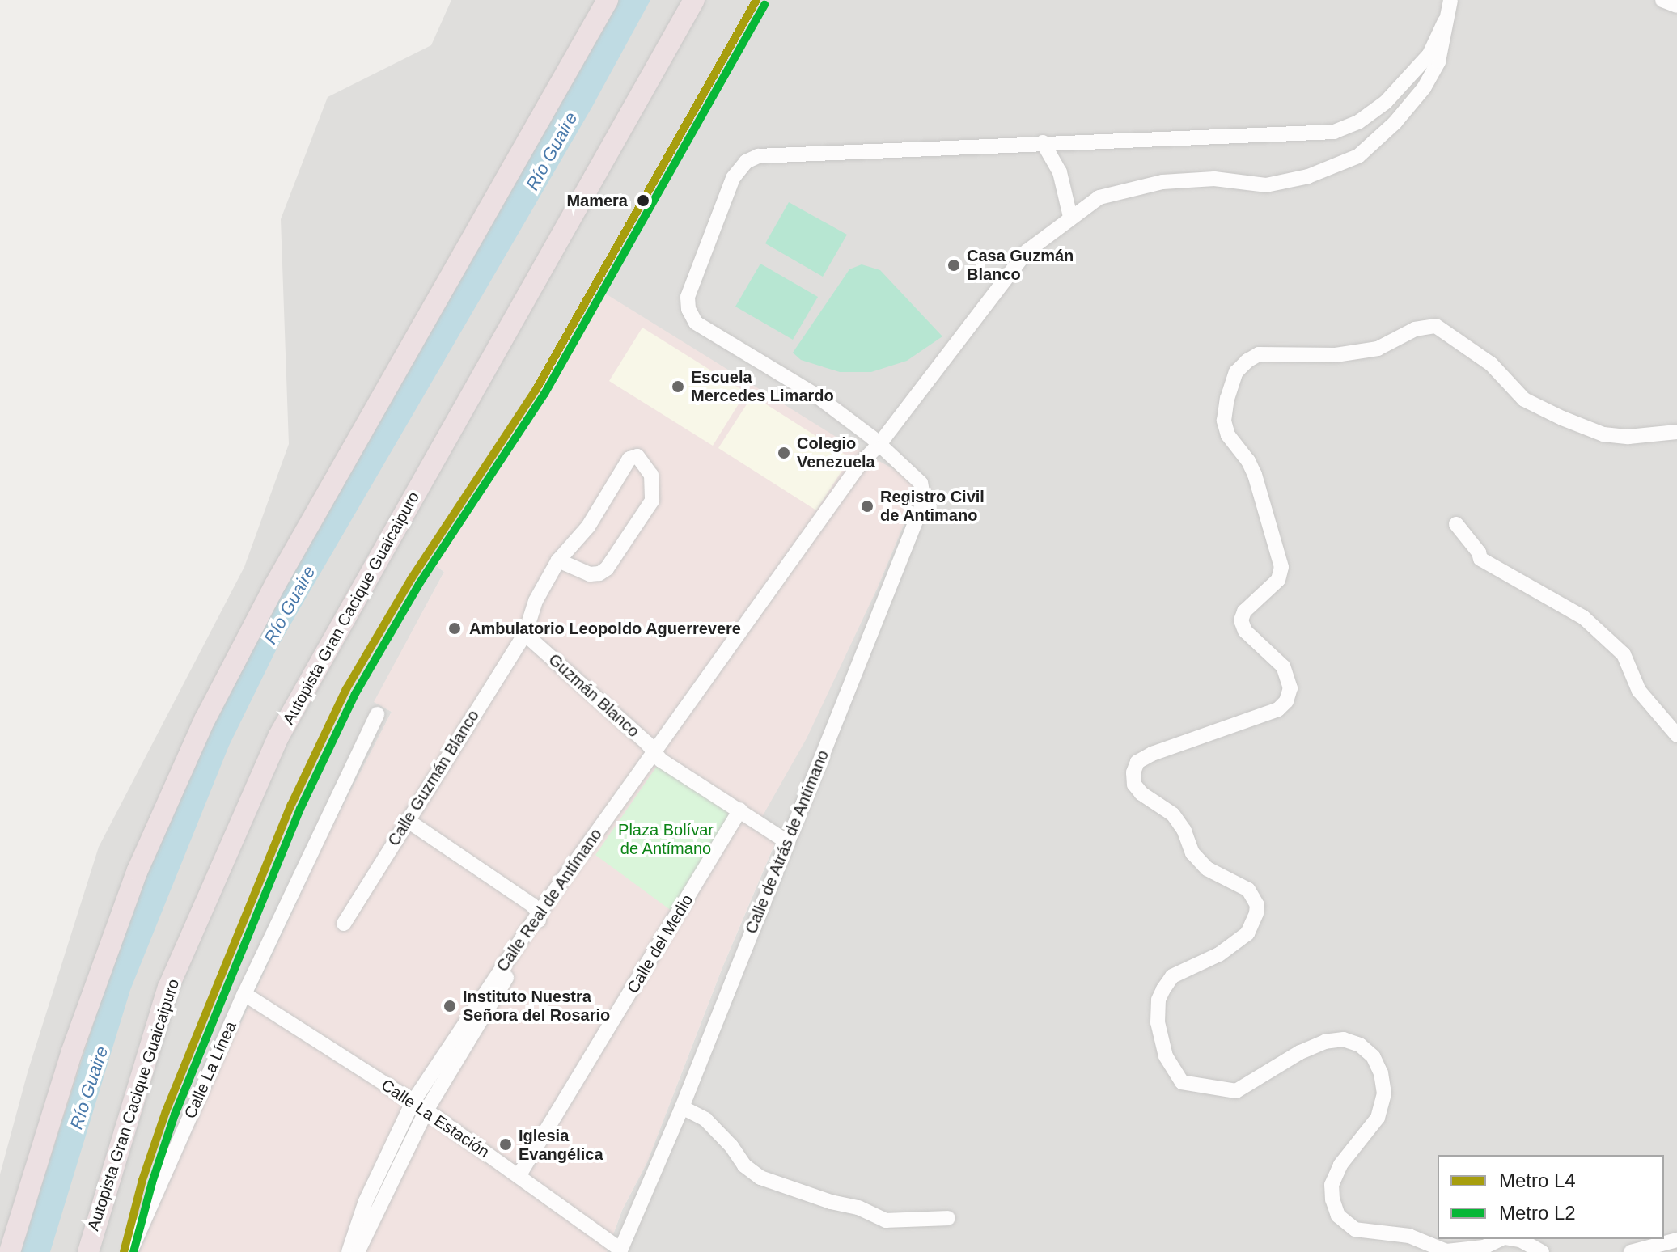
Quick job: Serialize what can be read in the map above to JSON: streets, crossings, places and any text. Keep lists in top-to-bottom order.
{
  "streets": {
    "highway": ["Autopista Gran Cacique Guaicaipuro"],
    "street": [
      "Guzmán Blanco",
      "Calle Guzmán Blanco",
      "Calle de Atrás de Antímano",
      "Calle Real de Antímano",
      "Calle del Medio",
      "Calle La Línea",
      "Calle La Estación"
    ]
  },
  "crossings": [
    ["Guzmán Blanco", "Calle Guzmán Blanco"],
    ["Guzmán Blanco", "Calle de Atrás de Antímano"],
    ["Guzmán Blanco", "Calle del Medio"],
    ["Calle de Atrás de Antímano", "Calle La Estación"],
    ["Calle Real de Antímano", "Calle La Estación"],
    ["Calle del Medio", "Calle La Estación"],
    ["Calle La Línea", "Calle La Estación"]
  ],
  "water": ["Río Guaire"],
  "parks": ["Plaza Bolívar de Antímano"],
  "places": [
    "Mamera",
    "Casa Guzmán Blanco",
    "Escuela Mercedes Limardo",
    "Colegio Venezuela",
    "Registro Civil de Antimano",
    "Ambulatorio Leopoldo Aguerrevere",
    "Instituto Nuestra Señora del Rosario",
    "Iglesia Evangélica"
  ],
  "lines": ["metro line L4", "metro line L2"],
  "legend": ["Metro L4", "Metro L2"]
}
